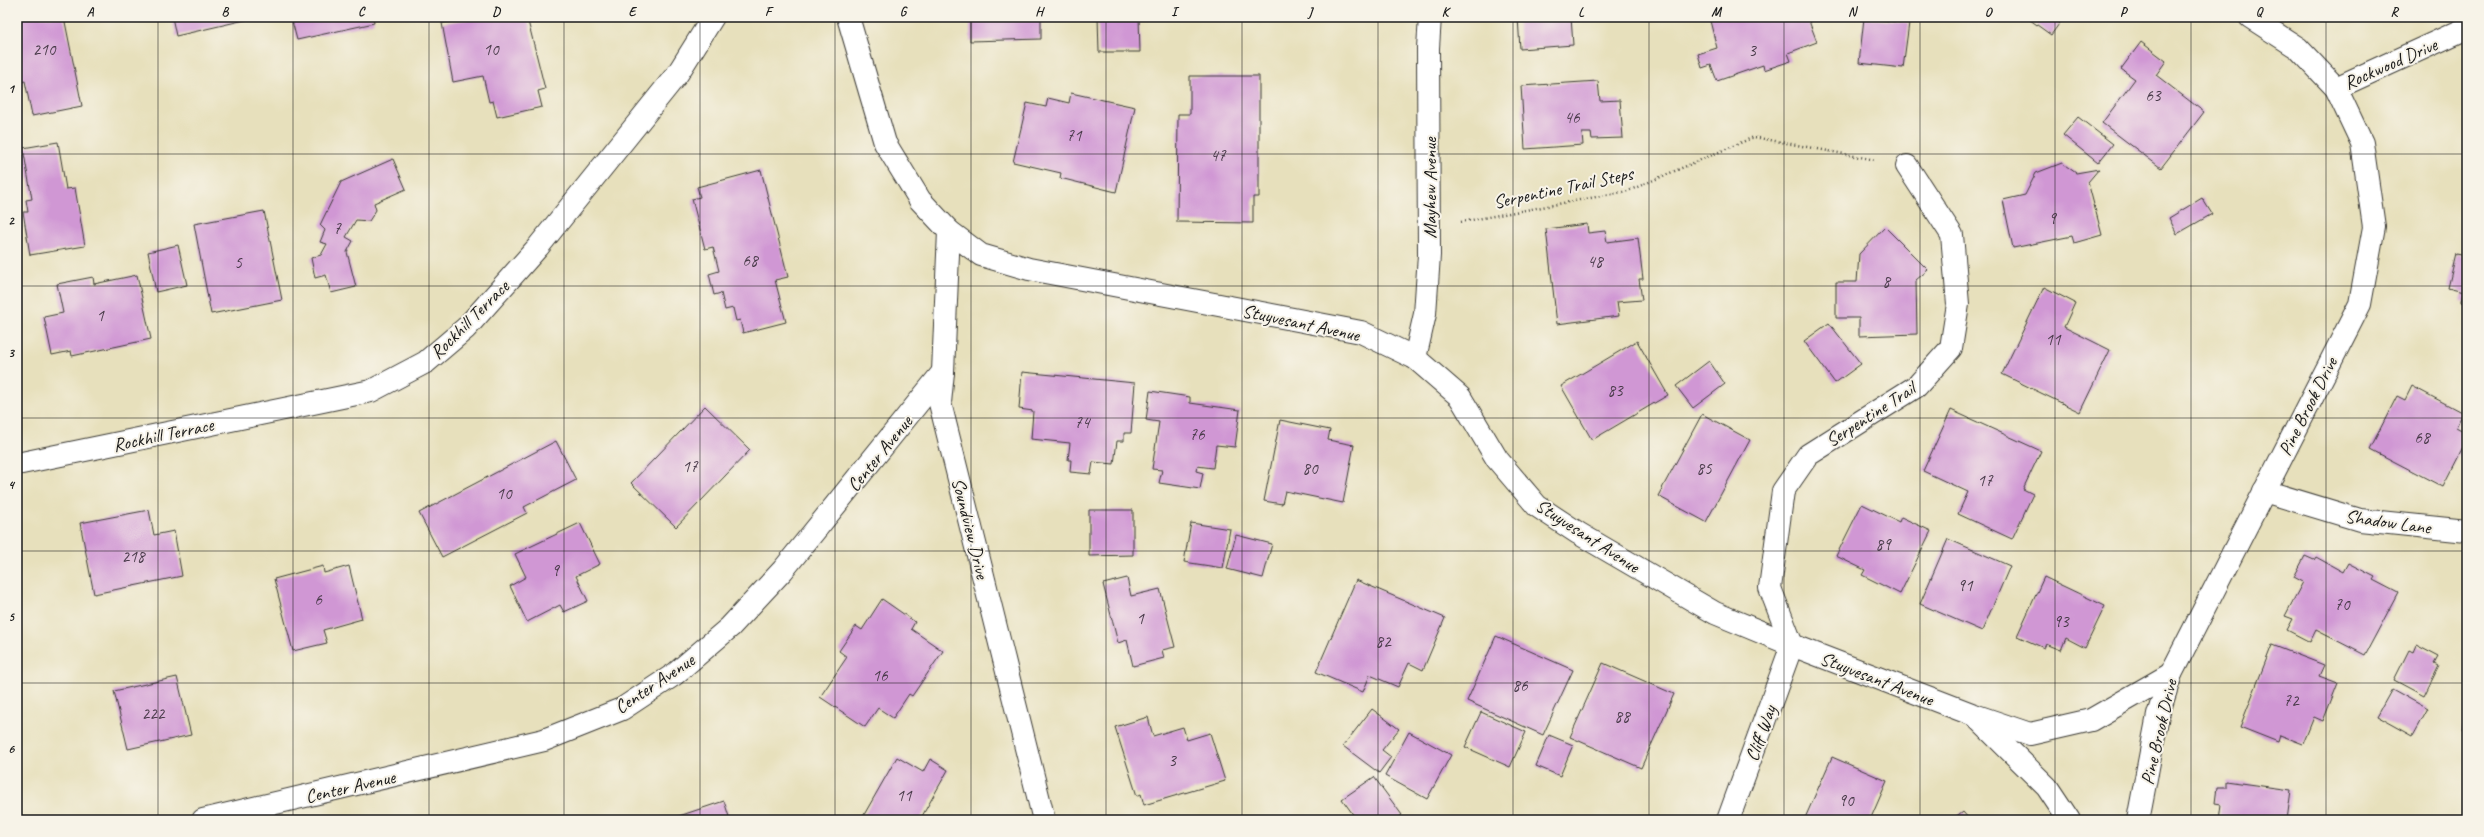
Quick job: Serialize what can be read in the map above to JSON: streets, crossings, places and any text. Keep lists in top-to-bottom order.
{
  "streets": {
    "street": [
      "Rockwood Drive",
      "Mayhew Avenue",
      "Rockhill Terrace",
      "Stuyvesant Avenue",
      "Pine Brook Drive",
      "Serpentine Trail",
      "Center Avenue",
      "Shadow Lane",
      "Soundview Drive",
      "Cliff Way"
    ],
    "path": ["Serpentine Trail Steps"]
  },
  "crossings": [
    ["Rockwood Drive", "Pine Brook Drive"],
    ["Serpentine Trail Steps", "Mayhew Avenue"],
    ["Serpentine Trail Steps", "Serpentine Trail"],
    ["Mayhew Avenue", "Stuyvesant Avenue"],
    ["Stuyvesant Avenue", "Pine Brook Drive"],
    ["Stuyvesant Avenue", "Serpentine Trail"],
    ["Stuyvesant Avenue", "Soundview Drive"],
    ["Stuyvesant Avenue", "Cliff Way"],
    ["Pine Brook Drive", "Shadow Lane"],
    ["Serpentine Trail", "Cliff Way"],
    ["Center Avenue", "Soundview Drive"]
  ],
  "house_numbers": [
    "210",
    "10",
    "3",
    "63",
    "46",
    "71",
    "47",
    "9",
    "7",
    "68",
    "48",
    "5",
    "8",
    "1",
    "11",
    "83",
    "74",
    "76",
    "68",
    "17",
    "80",
    "85",
    "17",
    "10",
    "89",
    "218",
    "9",
    "91",
    "6",
    "70",
    "1",
    "93",
    "82",
    "16",
    "86",
    "72",
    "222",
    "88",
    "3",
    "11",
    "90"
  ],
  "grid": {
    "columns": [
      "A",
      "B",
      "C",
      "D",
      "E",
      "F",
      "G",
      "H",
      "I",
      "J",
      "K",
      "L",
      "M",
      "N",
      "O",
      "P",
      "Q",
      "R"
    ],
    "rows": [
      "1",
      "2",
      "3",
      "4",
      "5",
      "6"
    ]
  }
}
